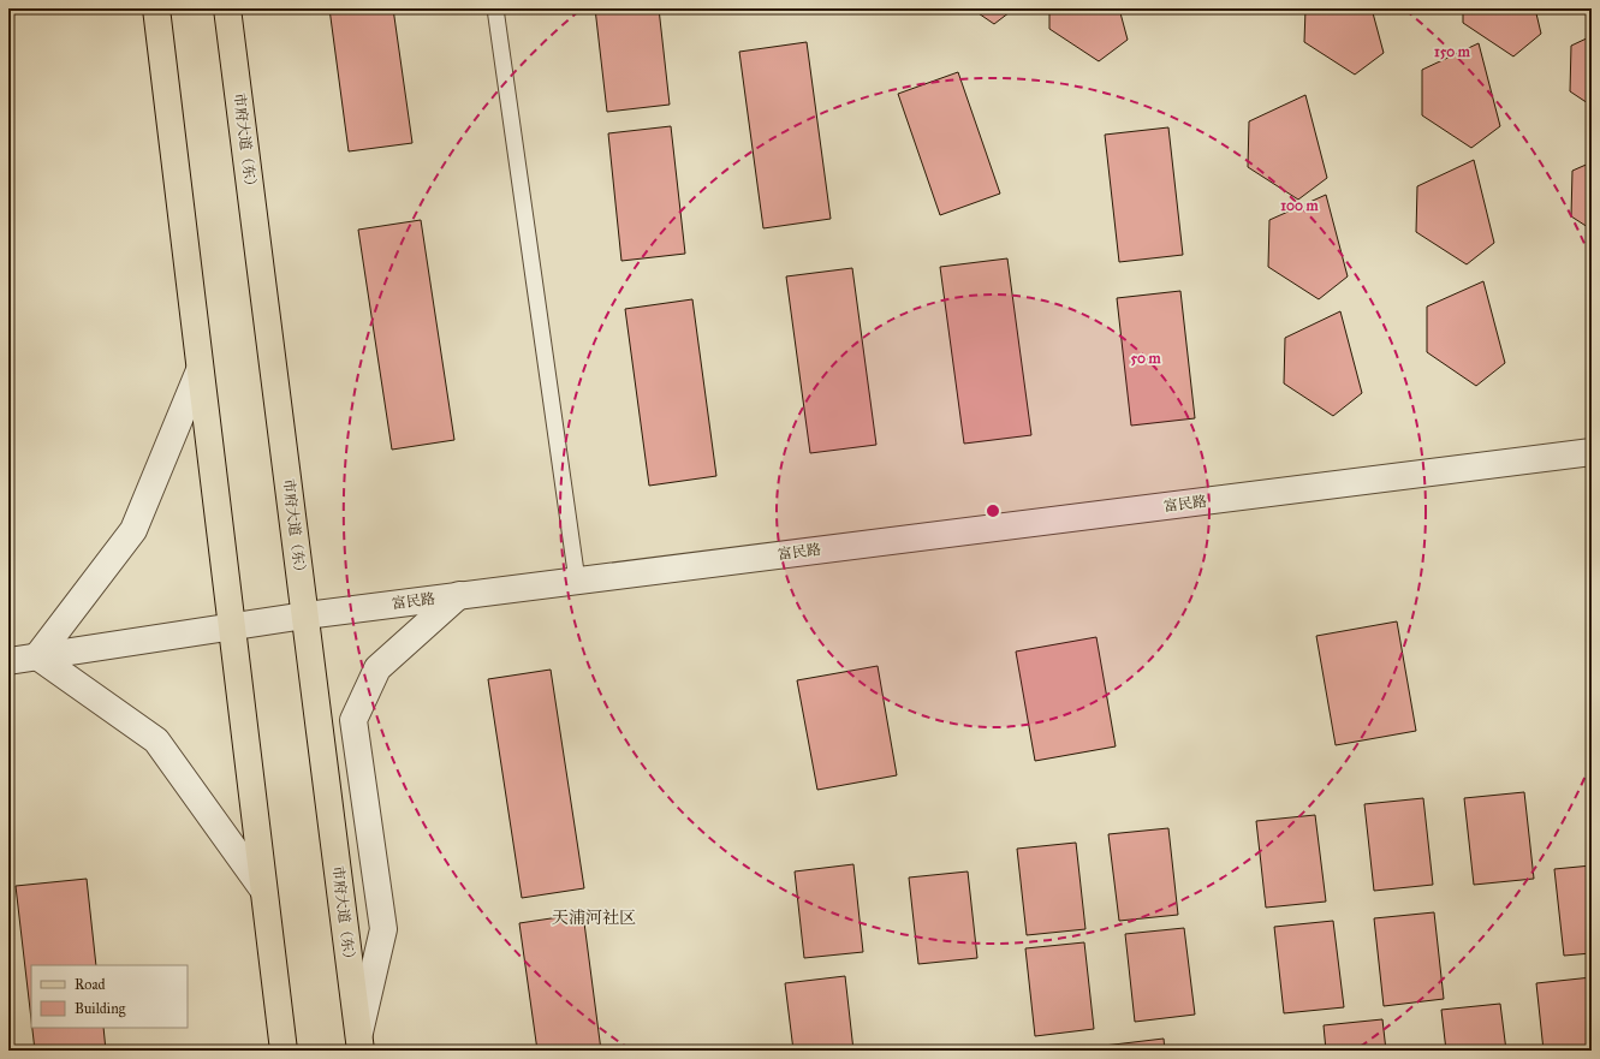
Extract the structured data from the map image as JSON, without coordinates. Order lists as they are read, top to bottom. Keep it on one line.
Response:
{"streets":{"main road":["市府大道（东）"],"street":["富民路"]},"crossings":[["市府大道（东）","富民路"]],"districts":["天浦河社区"],"legend":["Road","Building"],"rings":["150 m","100 m","50 m"]}
